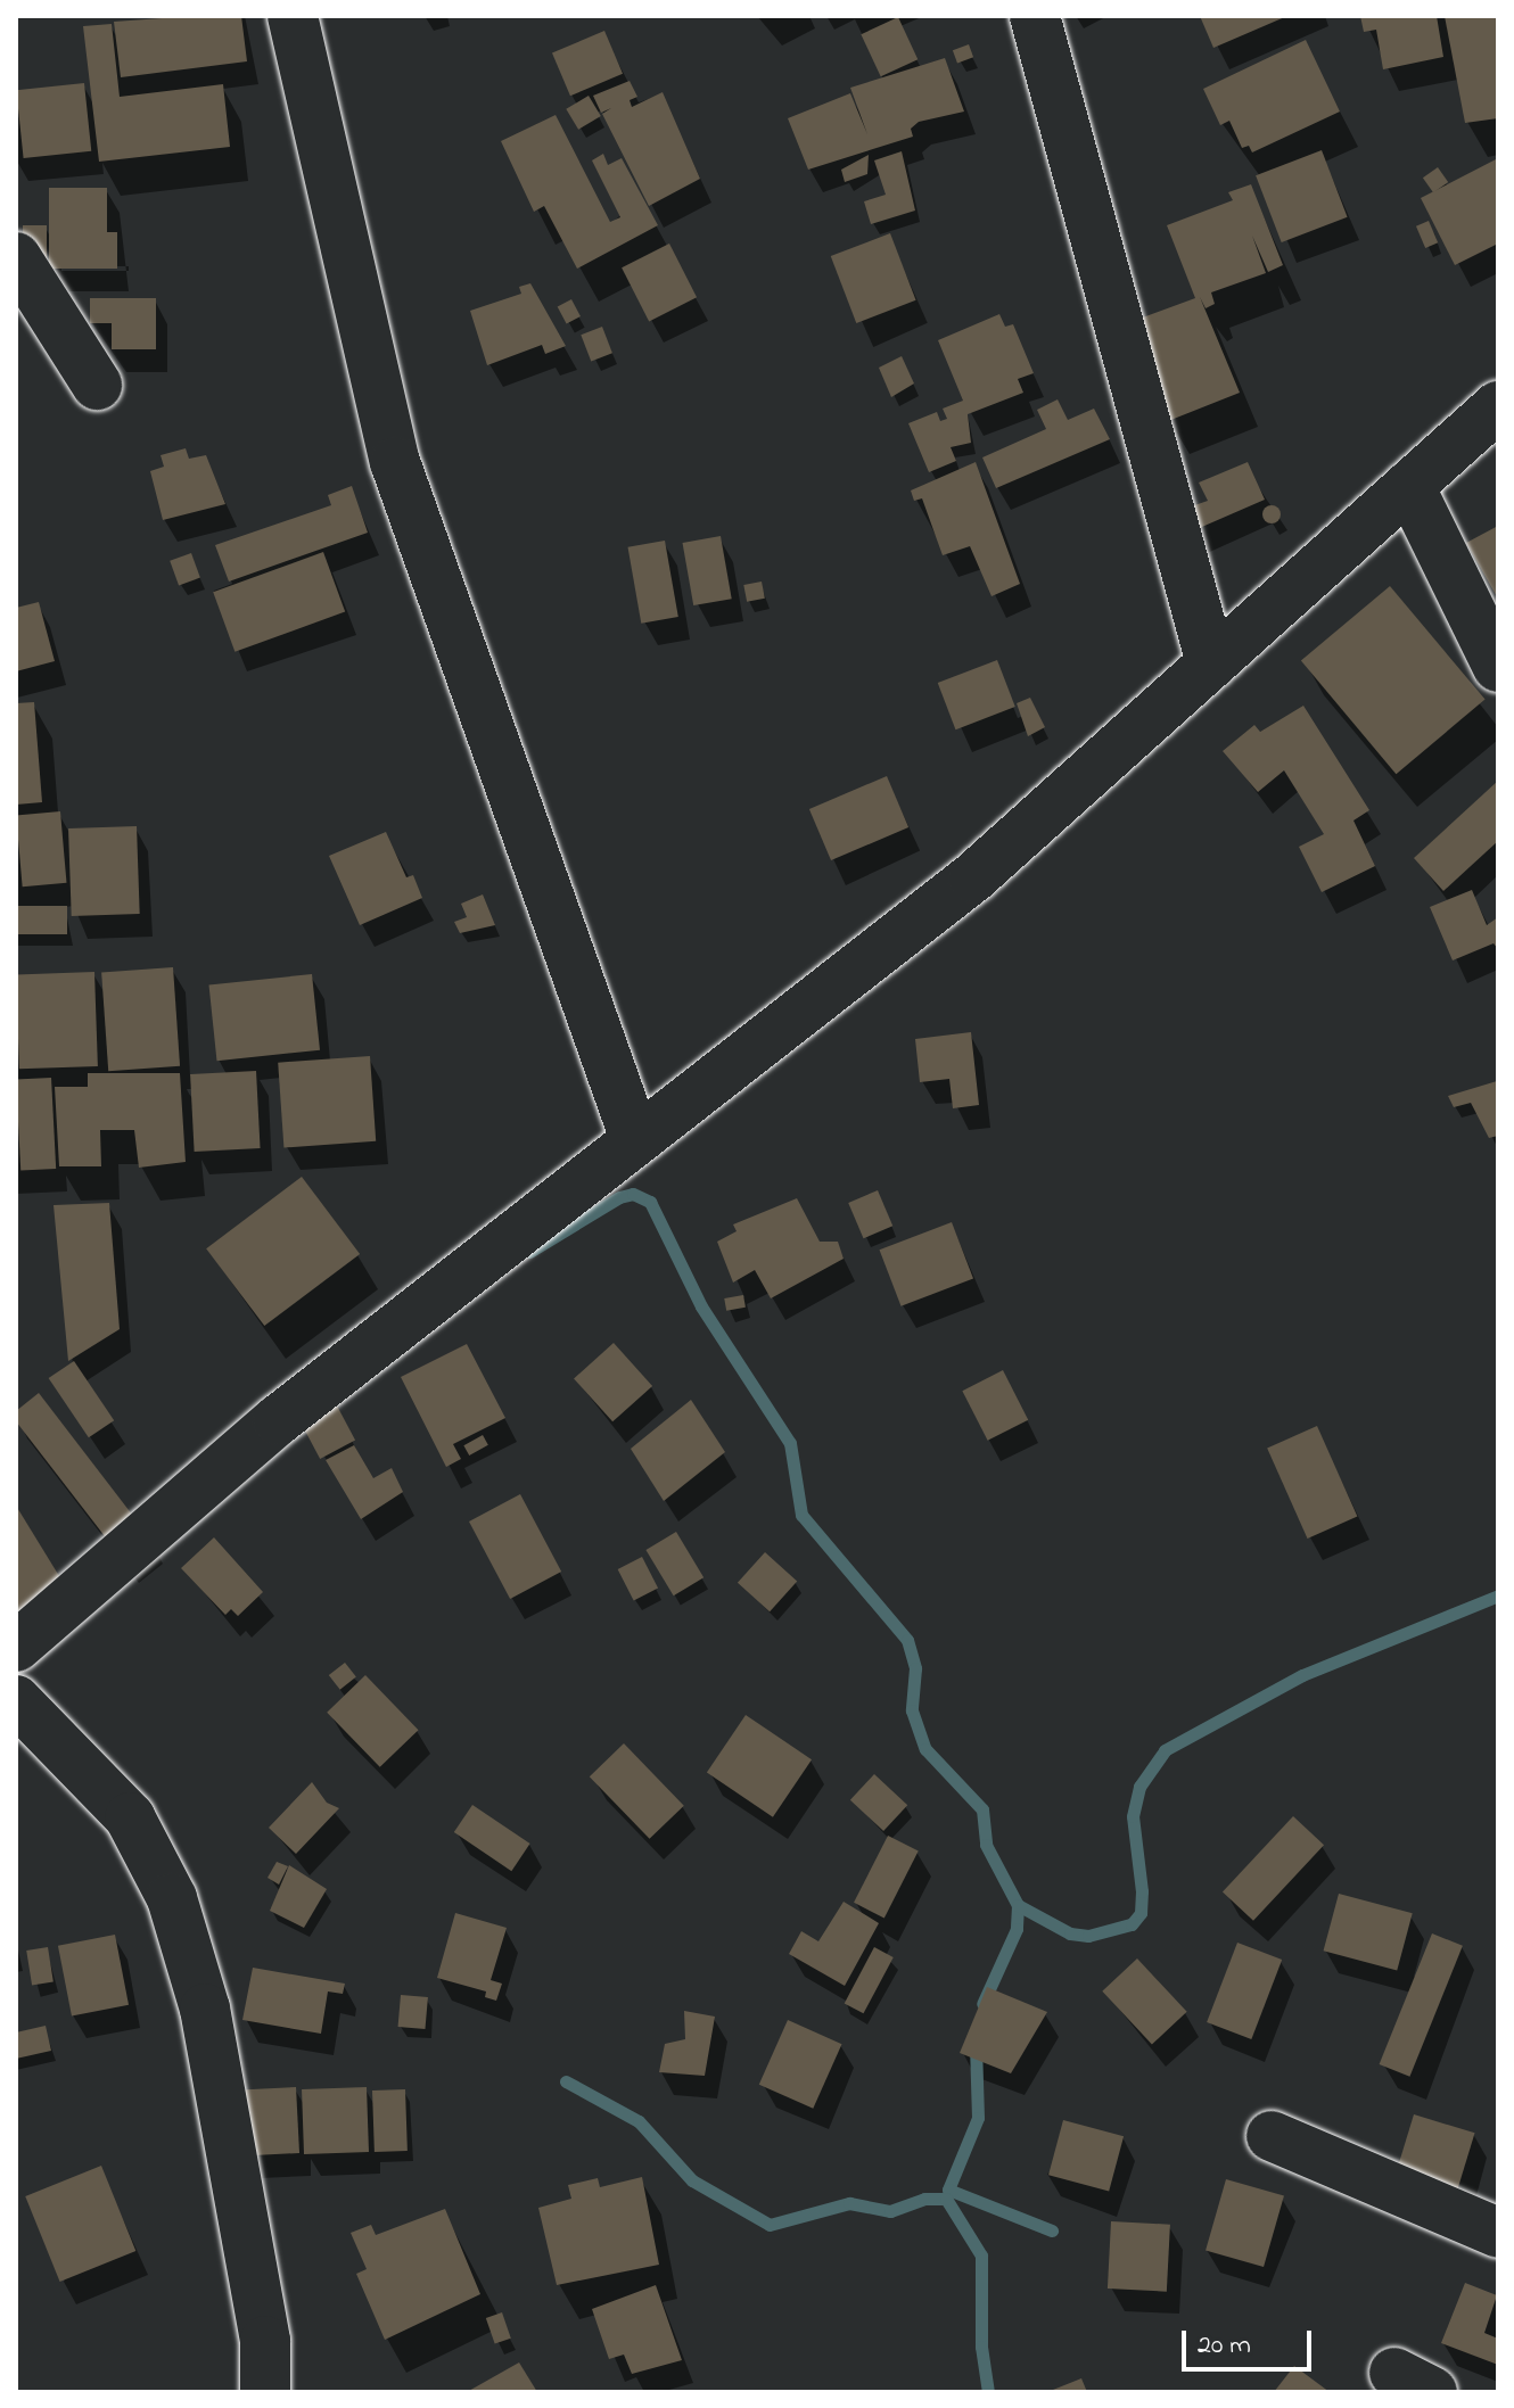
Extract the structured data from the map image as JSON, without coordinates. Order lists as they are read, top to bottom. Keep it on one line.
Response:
{"scale_bar":"20 m"}
